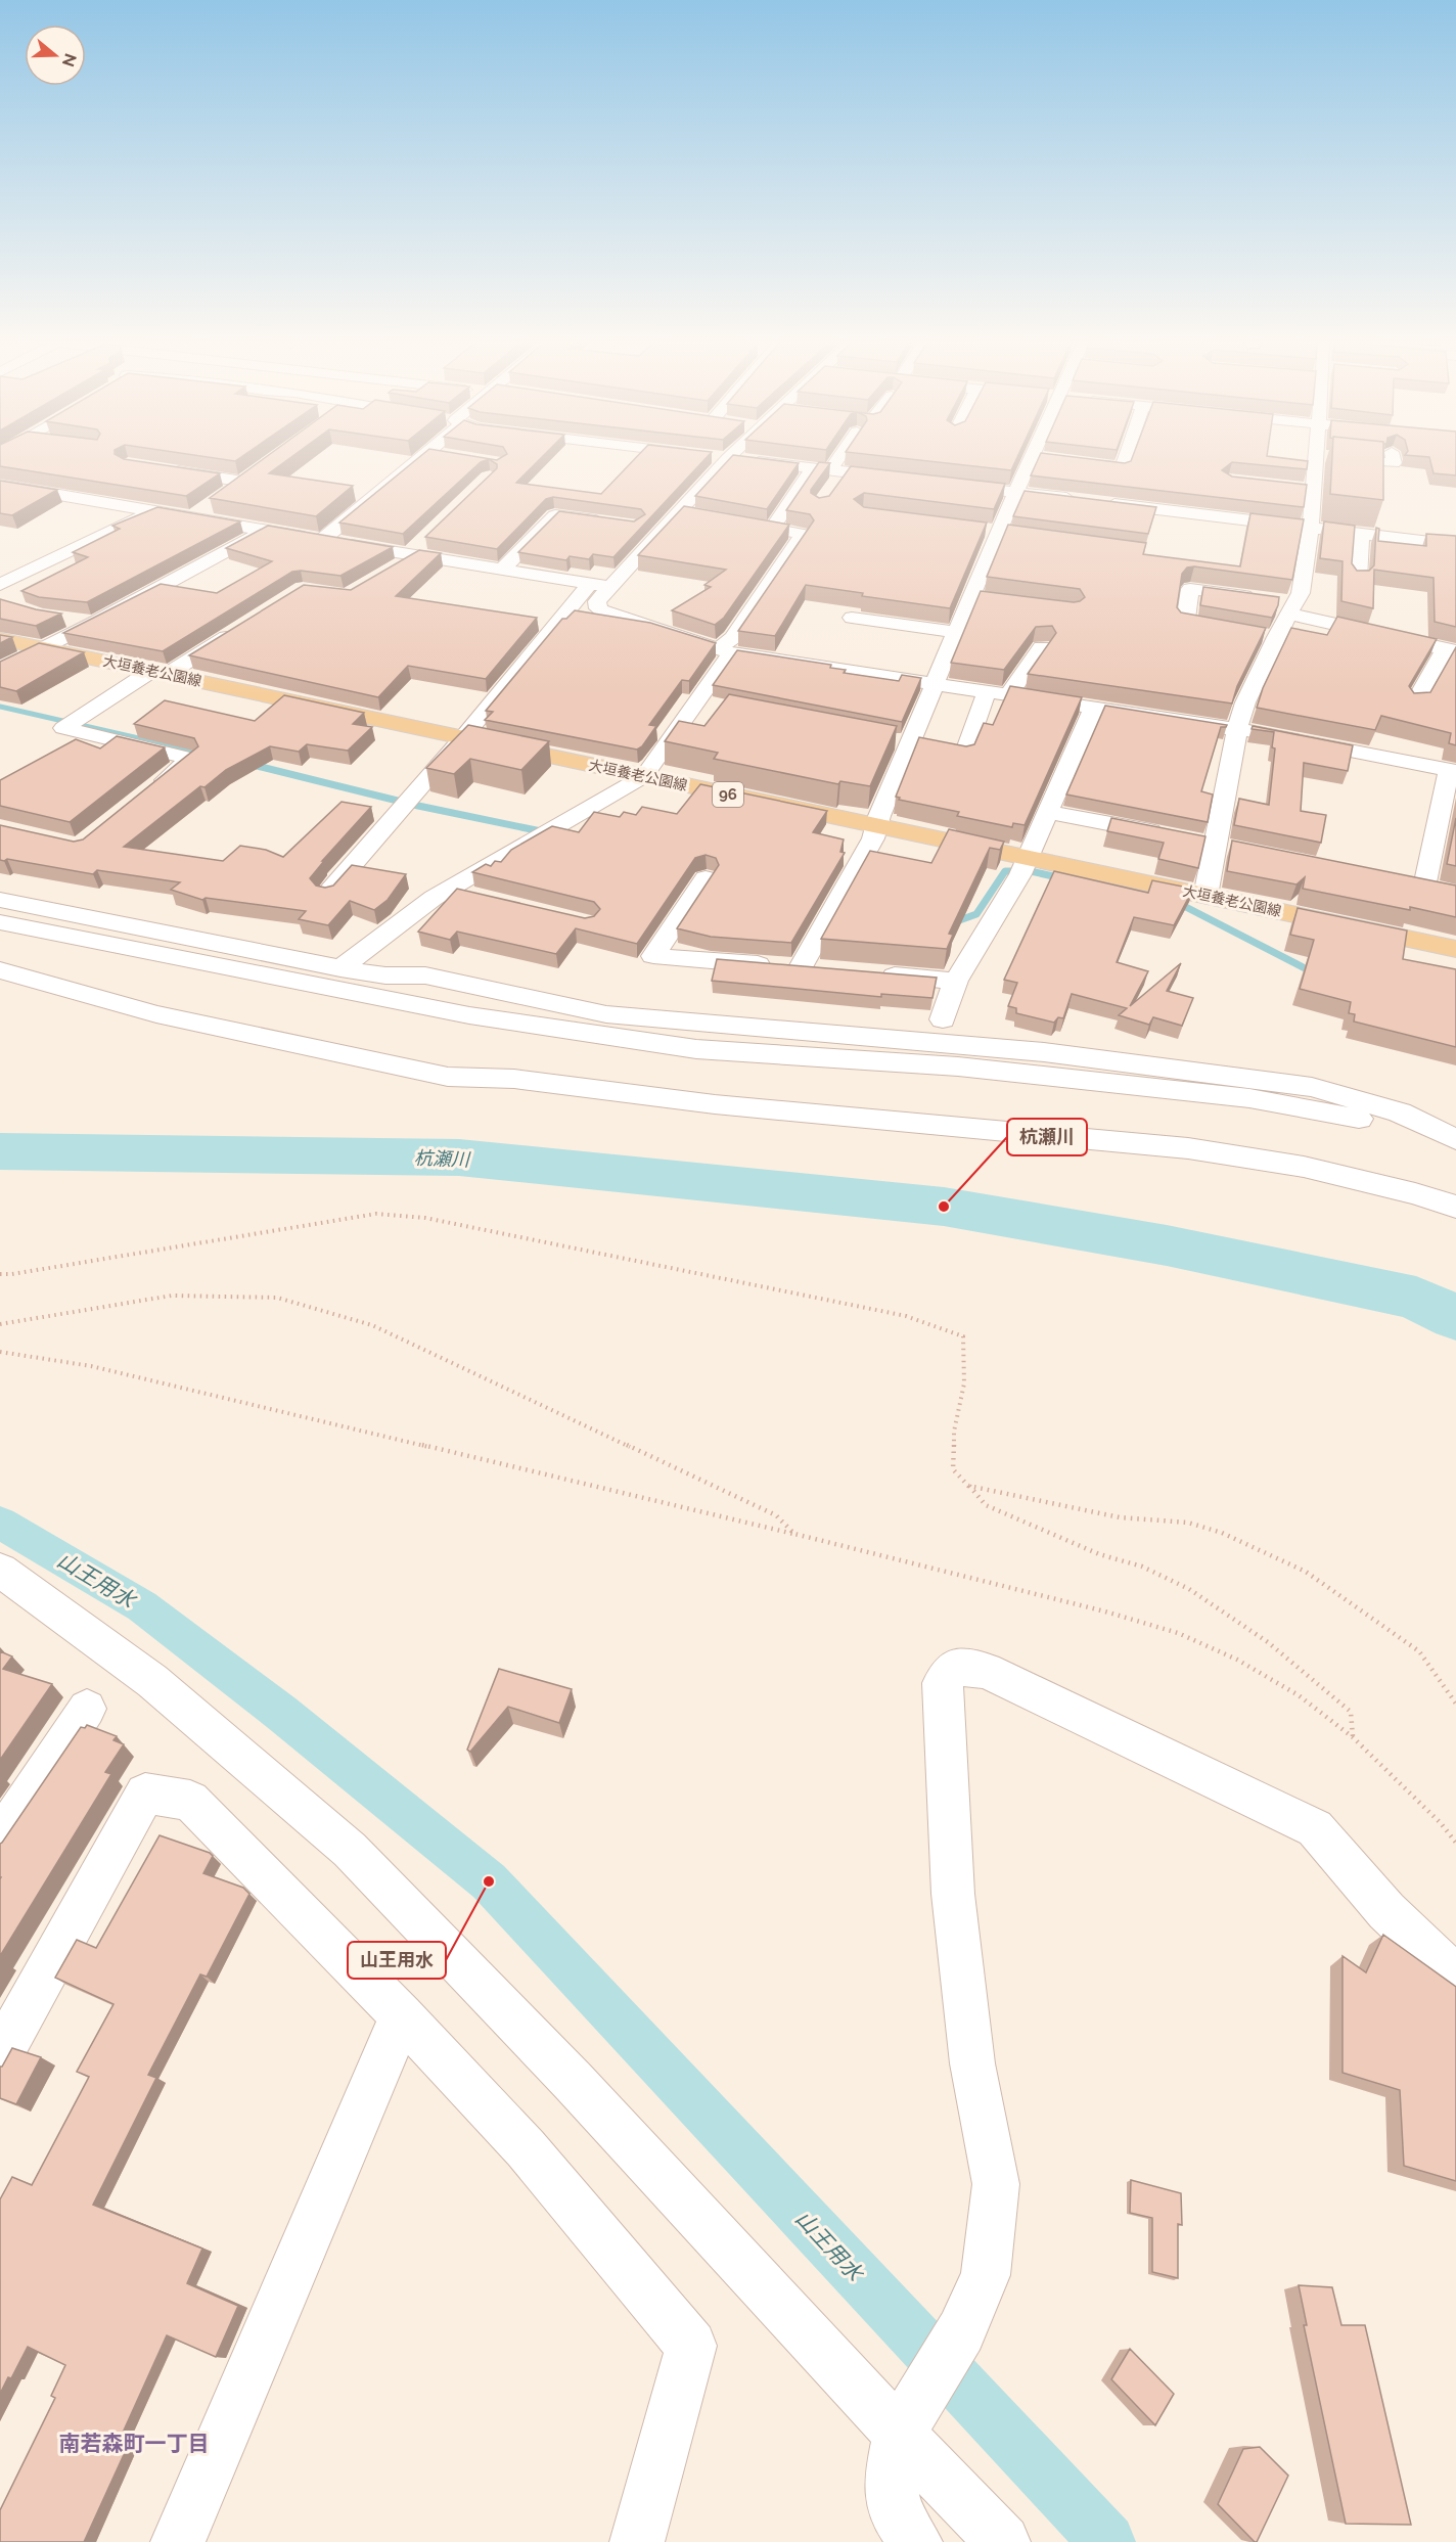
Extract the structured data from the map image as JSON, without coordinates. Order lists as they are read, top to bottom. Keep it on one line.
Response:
{"streets":{"main road":["大垣養老公園線","96"]},"districts":["南若森町一丁目"],"water":["杭瀬川","山王用水"],"places":["杭瀬川","山王用水"],"north":"right"}
